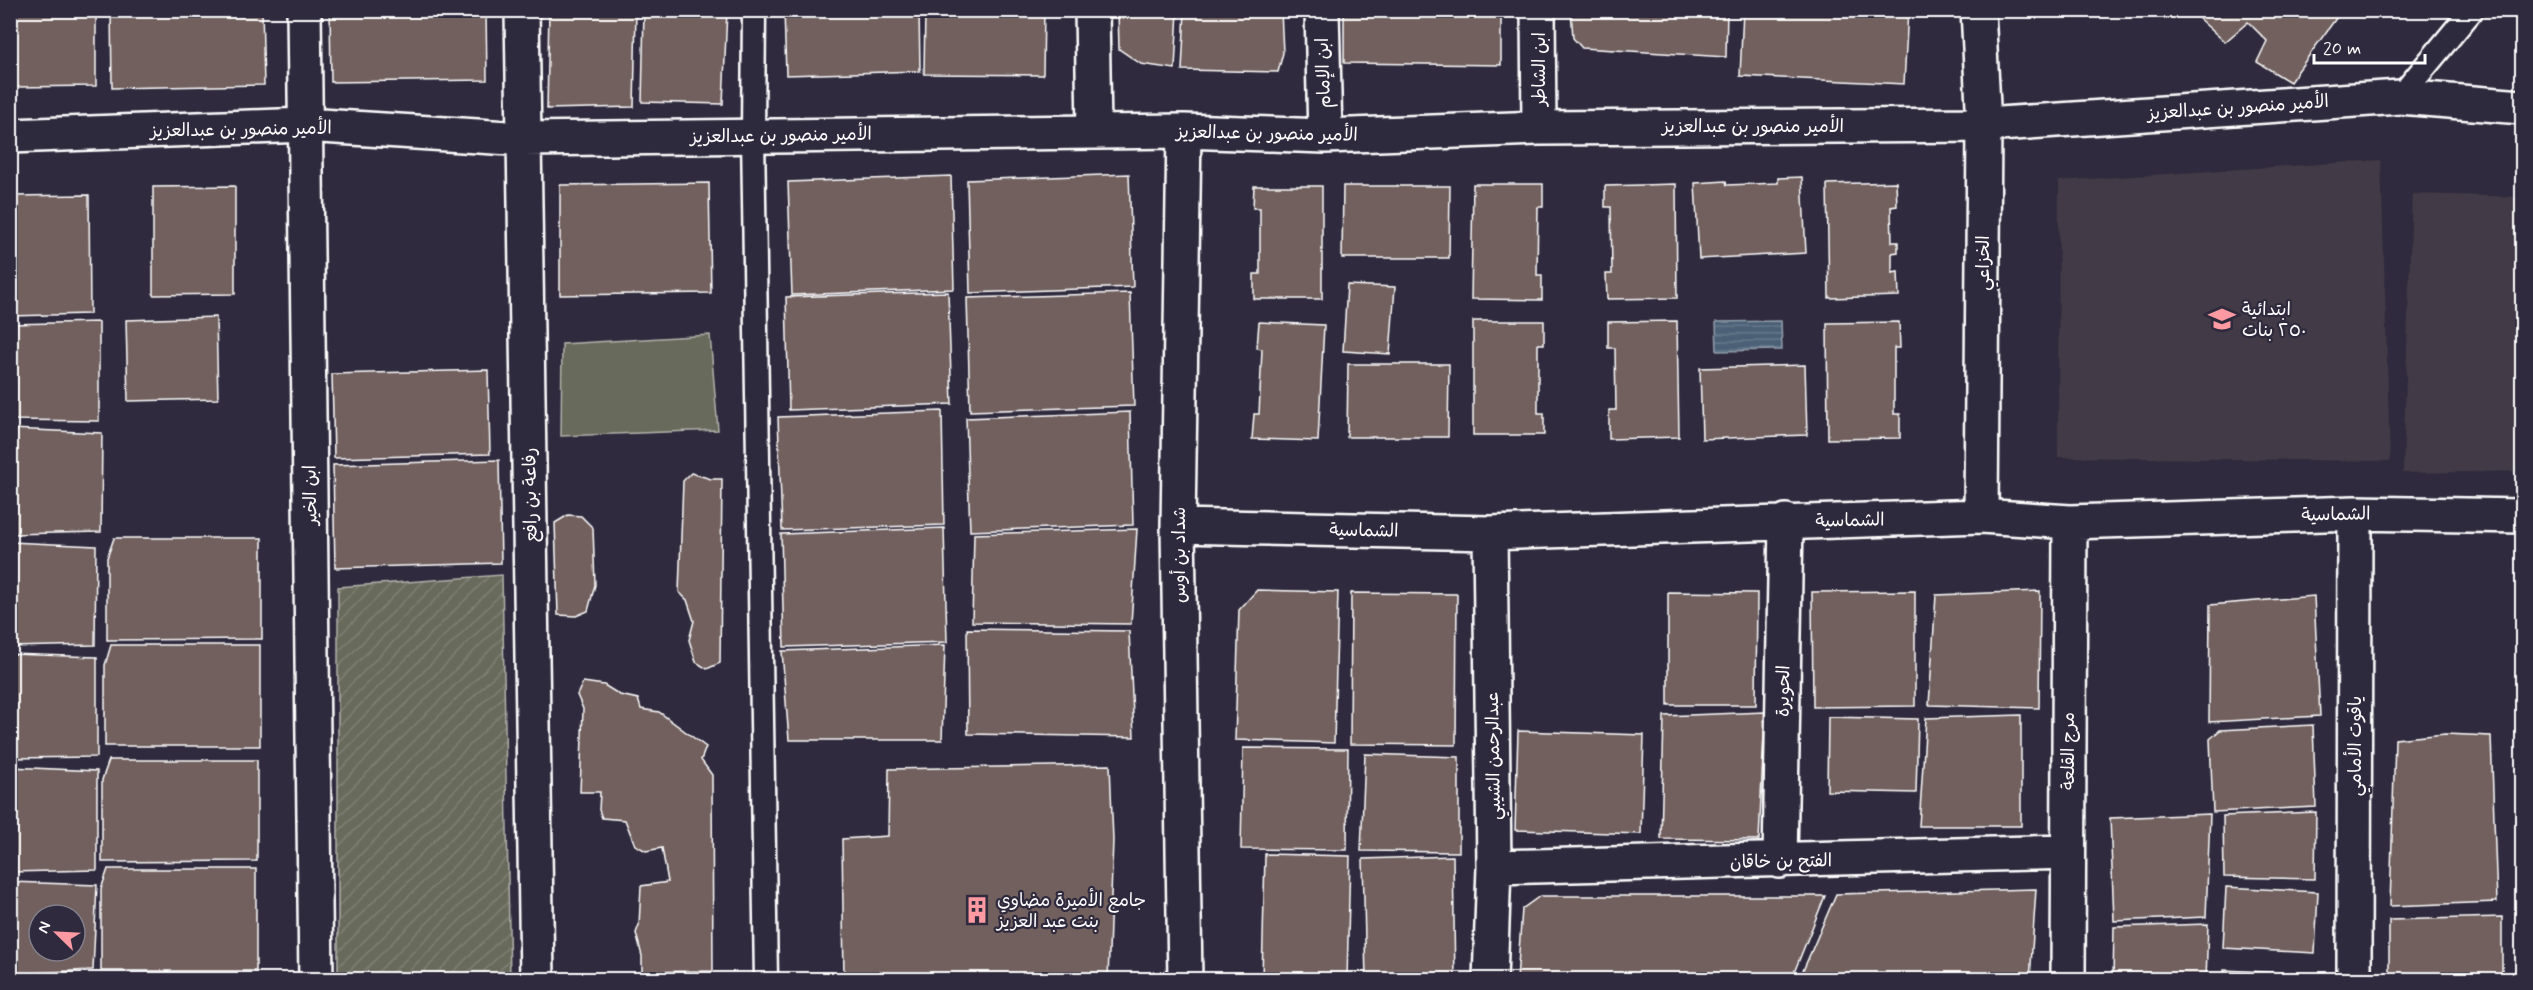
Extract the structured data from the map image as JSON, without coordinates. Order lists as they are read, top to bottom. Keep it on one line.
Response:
{"streets":{"street":["ابن الشاطر","ابن الإمام","الأمير منصور بن عبدالعزيز","الخزاعي","ابن الخير","رفاعة بن رافع","الشماسية","شداد بن أوس","الحويرة","ياقوت الأمامي","مرج القلعة","عبدالرحمن الشيبي","الفتح بن خاقان"]},"crossings":[["ابن الشاطر","الأمير منصور بن عبدالعزيز"],["ابن الإمام","الأمير منصور بن عبدالعزيز"],["الأمير منصور بن عبدالعزيز","الخزاعي"],["الأمير منصور بن عبدالعزيز","ابن الخير"],["الأمير منصور بن عبدالعزيز","رفاعة بن رافع"],["الأمير منصور بن عبدالعزيز","شداد بن أوس"],["الخزاعي","الشماسية"],["الشماسية","شداد بن أوس"],["الشماسية","الحويرة"],["الشماسية","ياقوت الأمامي"],["الشماسية","مرج القلعة"],["الشماسية","عبدالرحمن الشيبي"],["الحويرة","الفتح بن خاقان"],["مرج القلعة","الفتح بن خاقان"],["عبدالرحمن الشيبي","الفتح بن خاقان"]],"places":{"school or university":["ابتدائية ٢٥٠ بنات"],"building":["جامع الأميرة مضاوي بنت عبد العزيز"]},"scale_bar":"20 m","north":"top left"}
